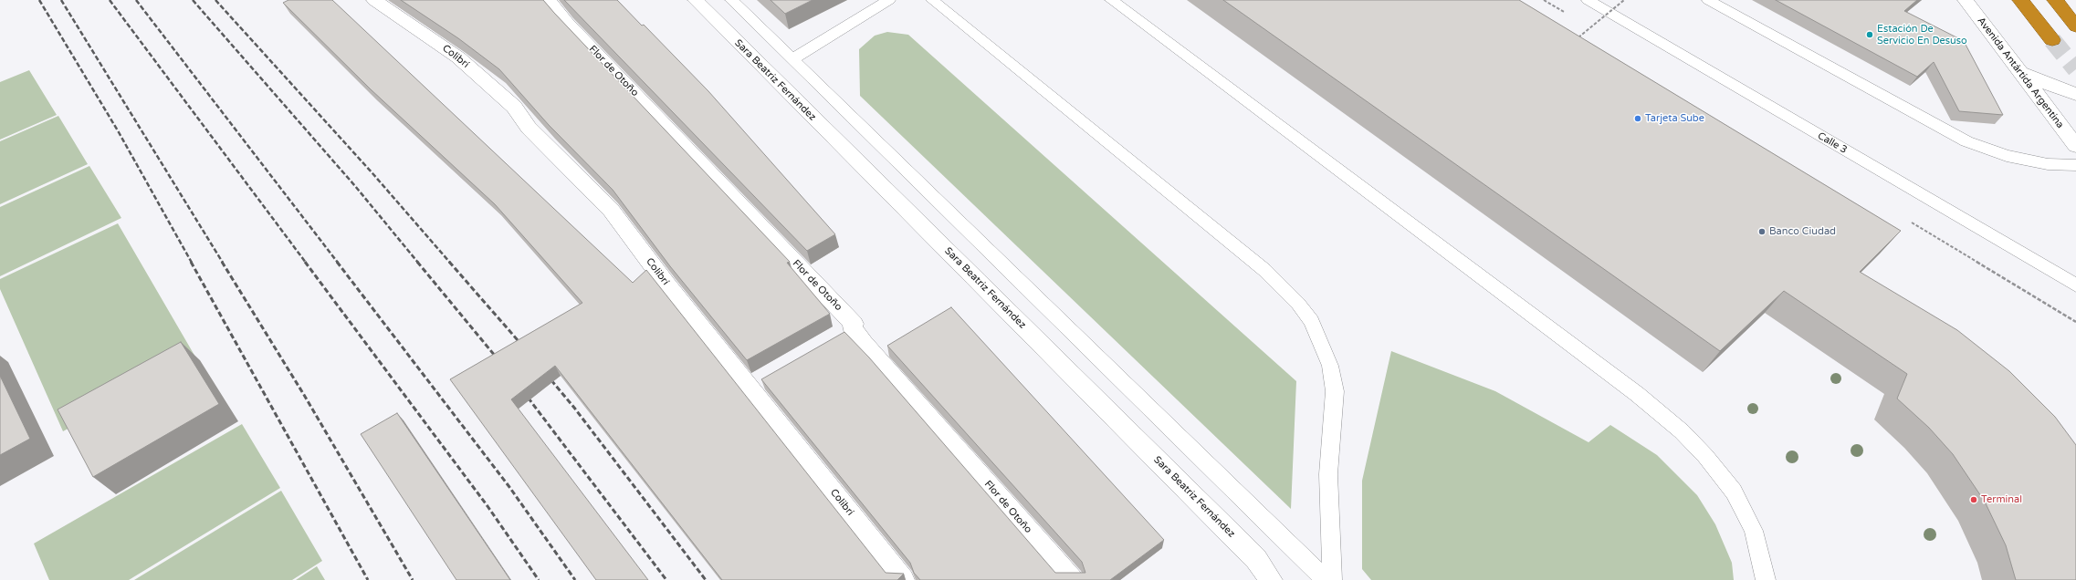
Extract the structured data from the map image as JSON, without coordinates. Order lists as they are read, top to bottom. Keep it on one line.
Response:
{"streets":{"street":["Colibrí","Flor de Otoño","Avenida Antártida Argentina","Sara Beatriz Fernández"],"lane":["Calle 3"]},"places":["Estación De Servicio En Desuso","Tarjeta Sube","Banco Ciudad","Terminal"]}
